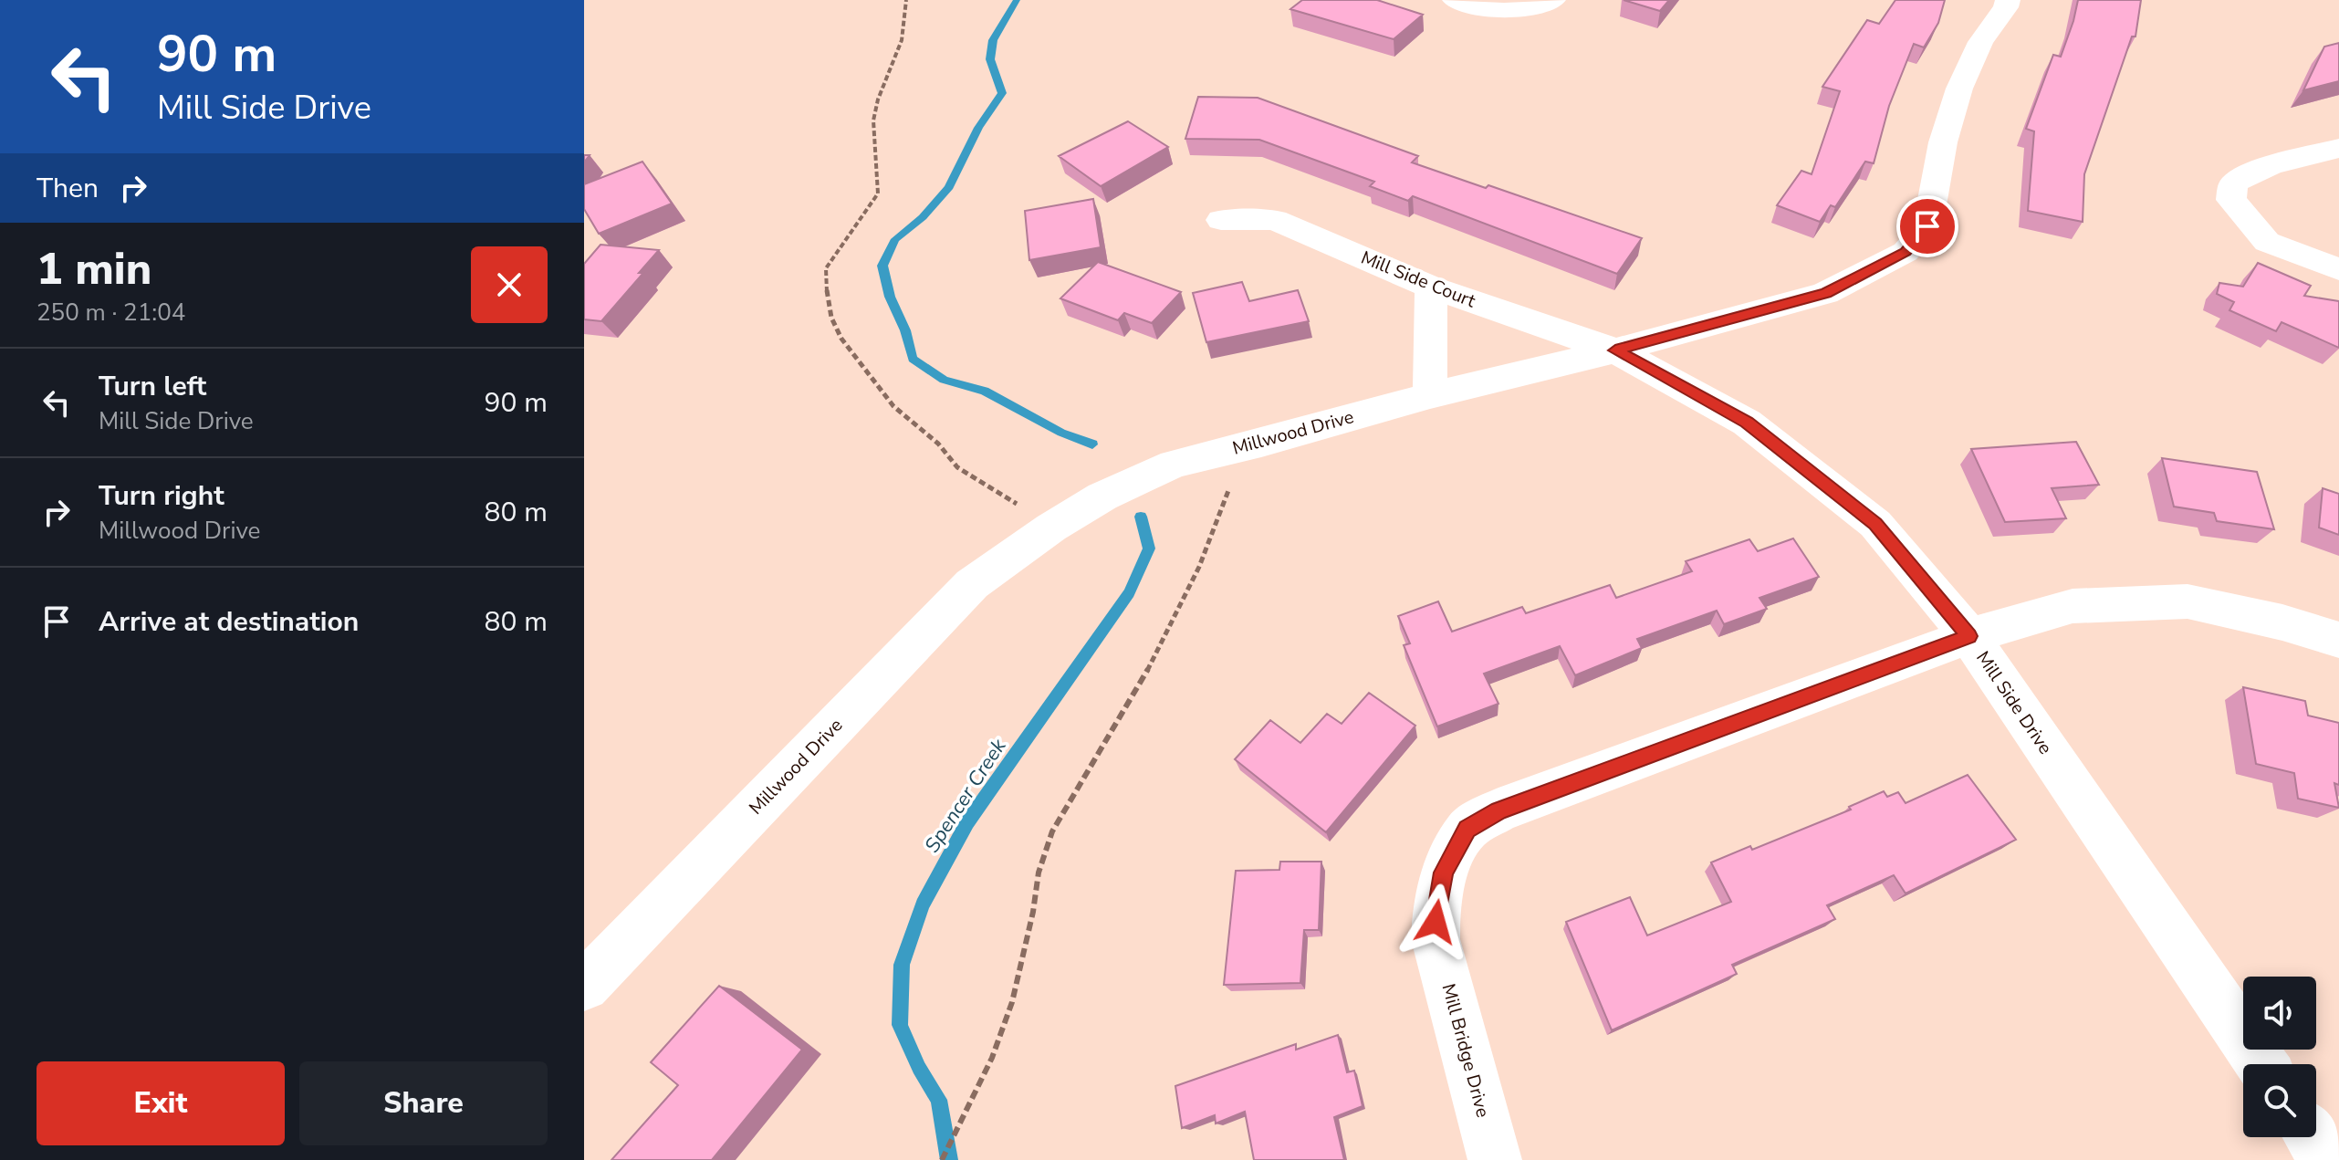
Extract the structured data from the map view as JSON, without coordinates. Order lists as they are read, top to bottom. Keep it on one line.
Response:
{"streets":{"street":["Mill Side Court","Millwood Drive","Mill Side Drive","Mill Bridge Drive"]},"crossings":[["Mill Side Court","Millwood Drive"],["Mill Side Court","Mill Side Drive"],["Millwood Drive","Mill Side Drive"],["Mill Side Drive","Mill Bridge Drive"]],"water":["Spencer Creek"],"page":{"turn":["90 m","Mill Side Drive"],"then":"Then","heading":["1 min","250 m · 21:04"],"list":[{"name":"Turn left","note":"Mill Side Drive","value":"90 m"},{"name":"Turn right","note":"Millwood Drive","value":"80 m"},{"name":"Arrive at destination","value":"80 m"}],"buttons":["Exit","Share"]}}
